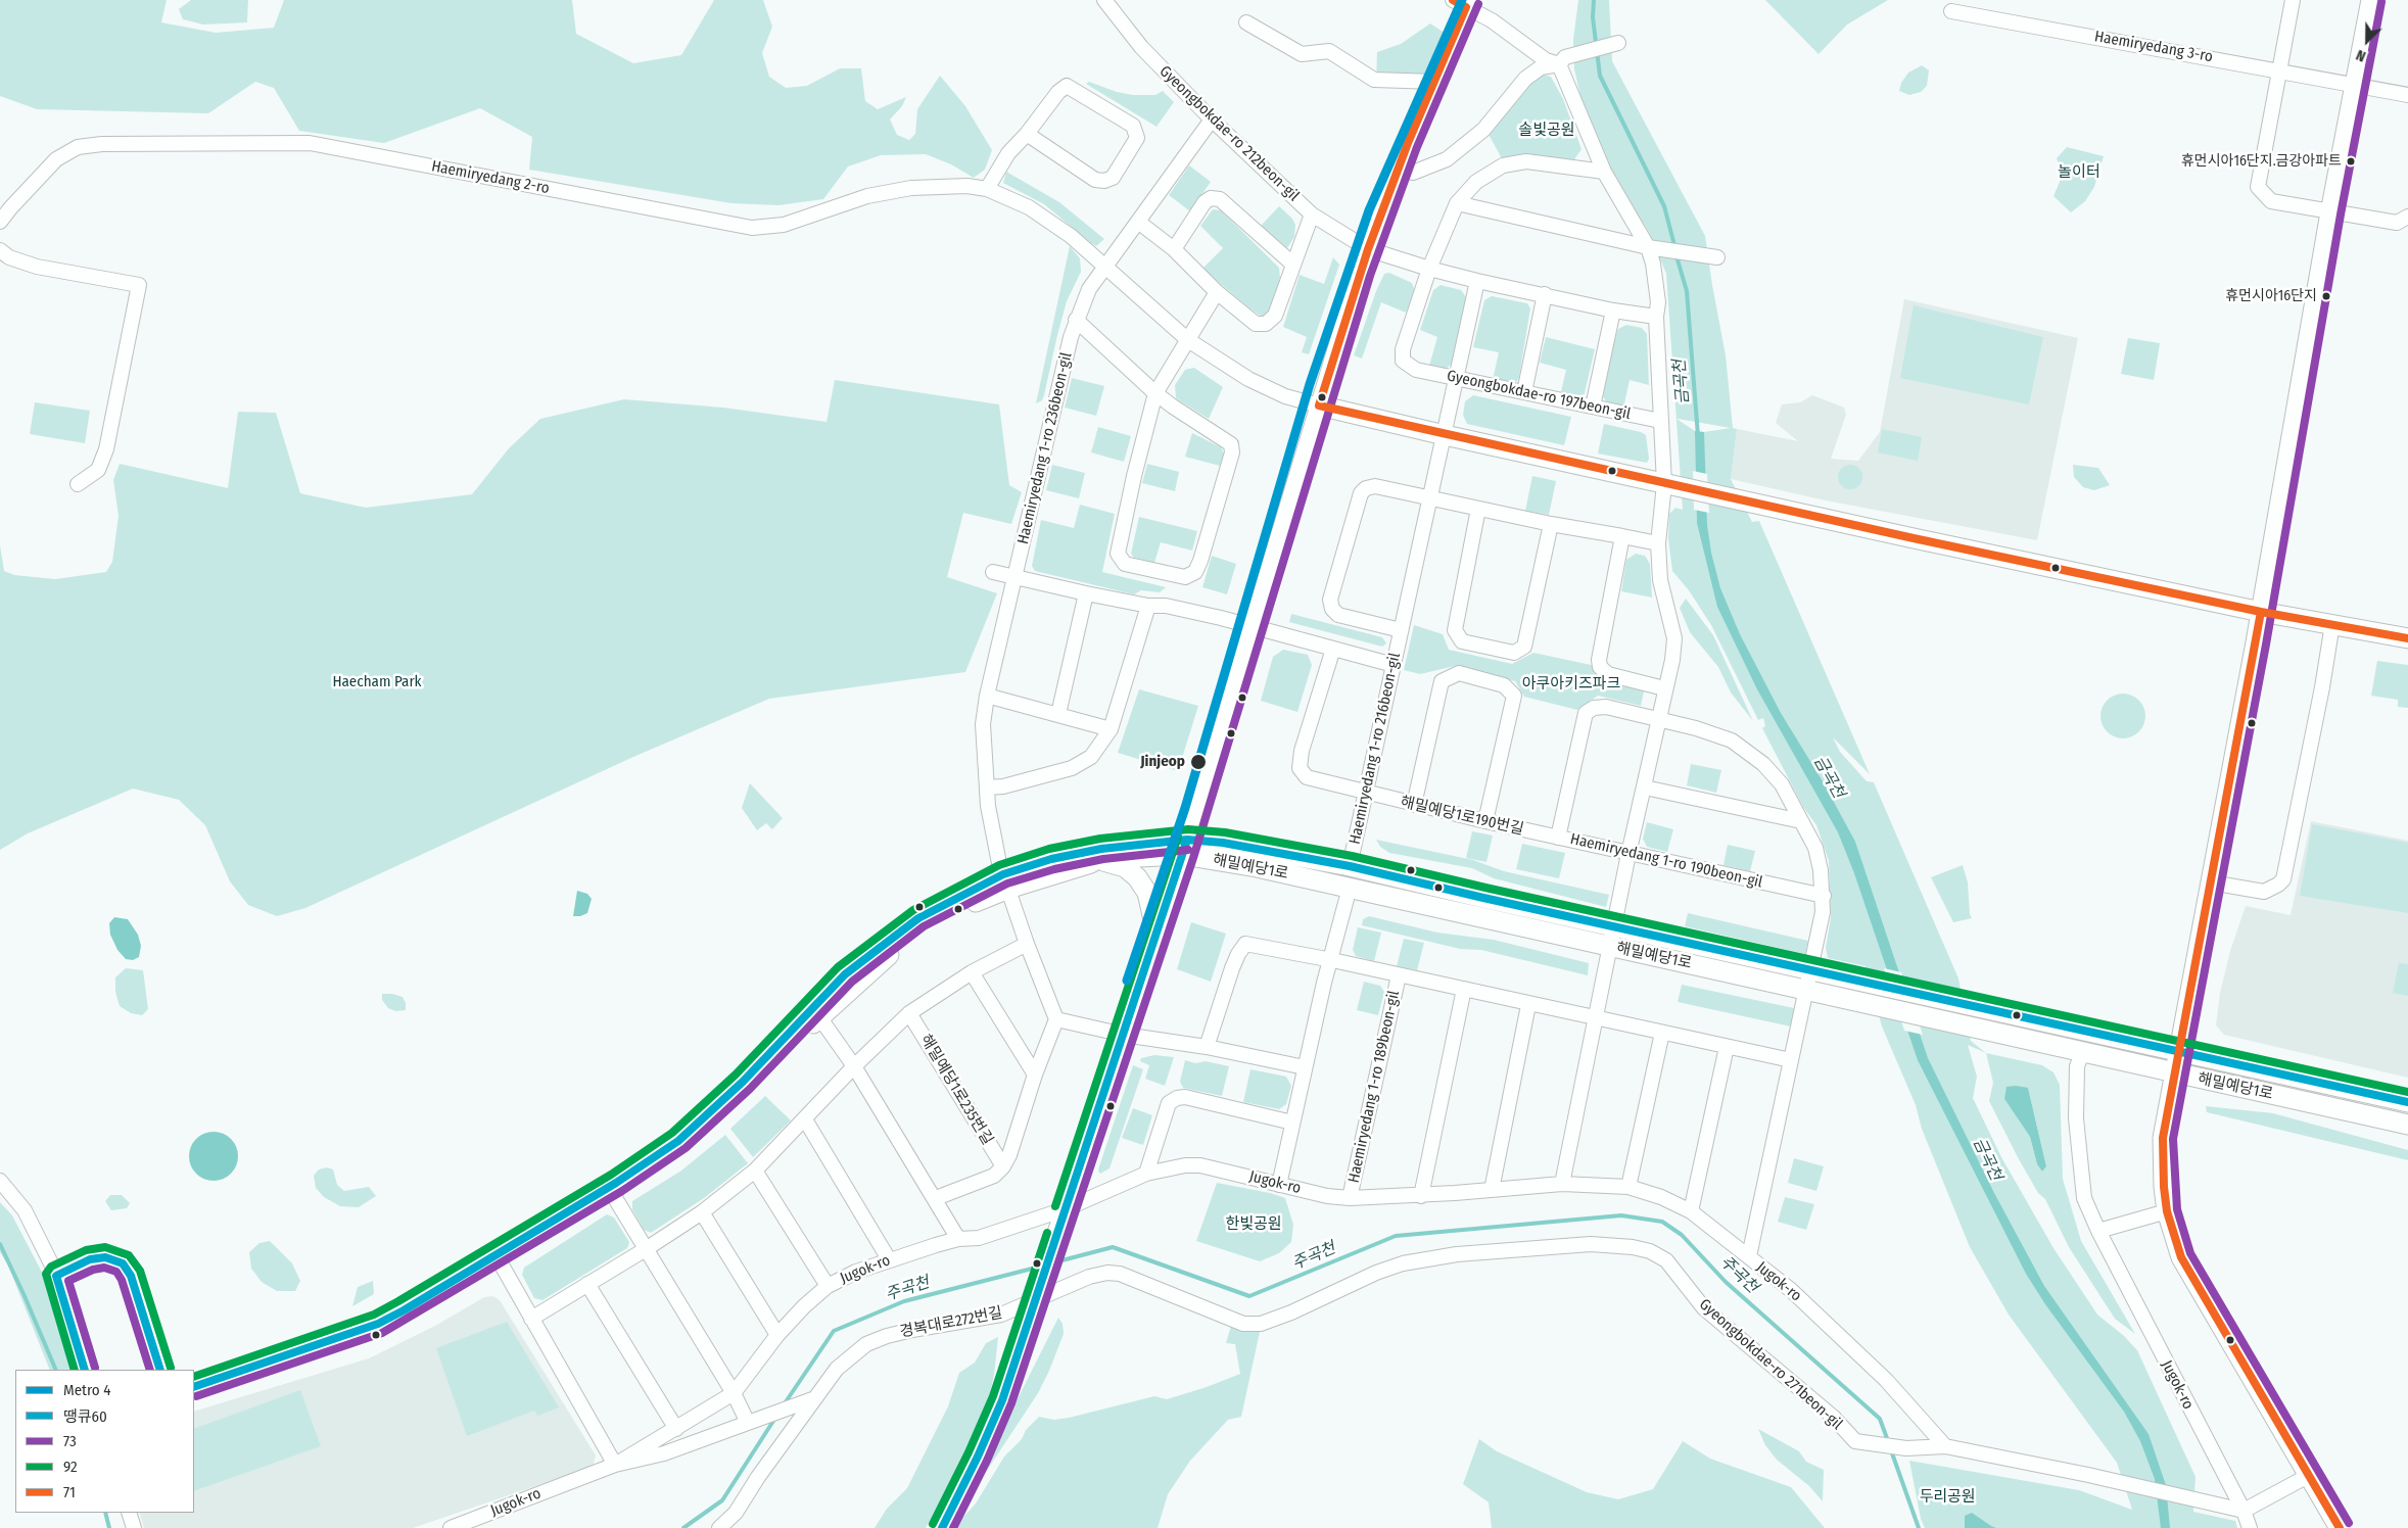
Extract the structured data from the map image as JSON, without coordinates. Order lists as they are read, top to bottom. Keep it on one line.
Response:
{"streets":{"street":["Haemiryedang 3-ro","Gyeongbokdae-ro 212beon-gil","Haemiryedang 2-ro","Gyeongbokdae-ro 197beon-gil","Haemiryedang 1-ro 236beon-gil","Haemiryedang 1-ro 216beon-gil","해밀예당1로190번길","Haemiryedang 1-ro 190beon-gil","해밀예당1로","Haemiryedang 1-ro 189beon-gil","해밀예당1로235번길","Jugok-ro","Gyeongbokdae-ro 271beon-gil"]},"crossings":[["Gyeongbokdae-ro 212beon-gil","Gyeongbokdae-ro 197beon-gil"],["Gyeongbokdae-ro 212beon-gil","Haemiryedang 1-ro 216beon-gil"],["Haemiryedang 2-ro","Haemiryedang 1-ro 236beon-gil"],["Haemiryedang 2-ro","Haemiryedang 1-ro 216beon-gil"],["Gyeongbokdae-ro 197beon-gil","Haemiryedang 1-ro 216beon-gil"],["Haemiryedang 1-ro 236beon-gil","해밀예당1로"],["Haemiryedang 1-ro 216beon-gil","해밀예당1로190번길"],["해밀예당1로190번길","Haemiryedang 1-ro 190beon-gil"],["해밀예당1로","Jugok-ro"],["Haemiryedang 1-ro 189beon-gil","Jugok-ro"],["Jugok-ro","Gyeongbokdae-ro 271beon-gil"]],"water":["금곡천","주곡천"],"parks":["솔빛공원","놀이터","Haecham Park","아쿠아키즈파크","한빛공원","두리공원"],"places":["휴먼시아16단지.금강아파트","휴먼시아16단지","Jinjeop"],"lines":["metro line 4","transit line 71","transit line 73","transit line 92","transit line 땡큐60"],"legend":["Metro 4","땡큐60","73","92","71"],"north":"bottom left"}
